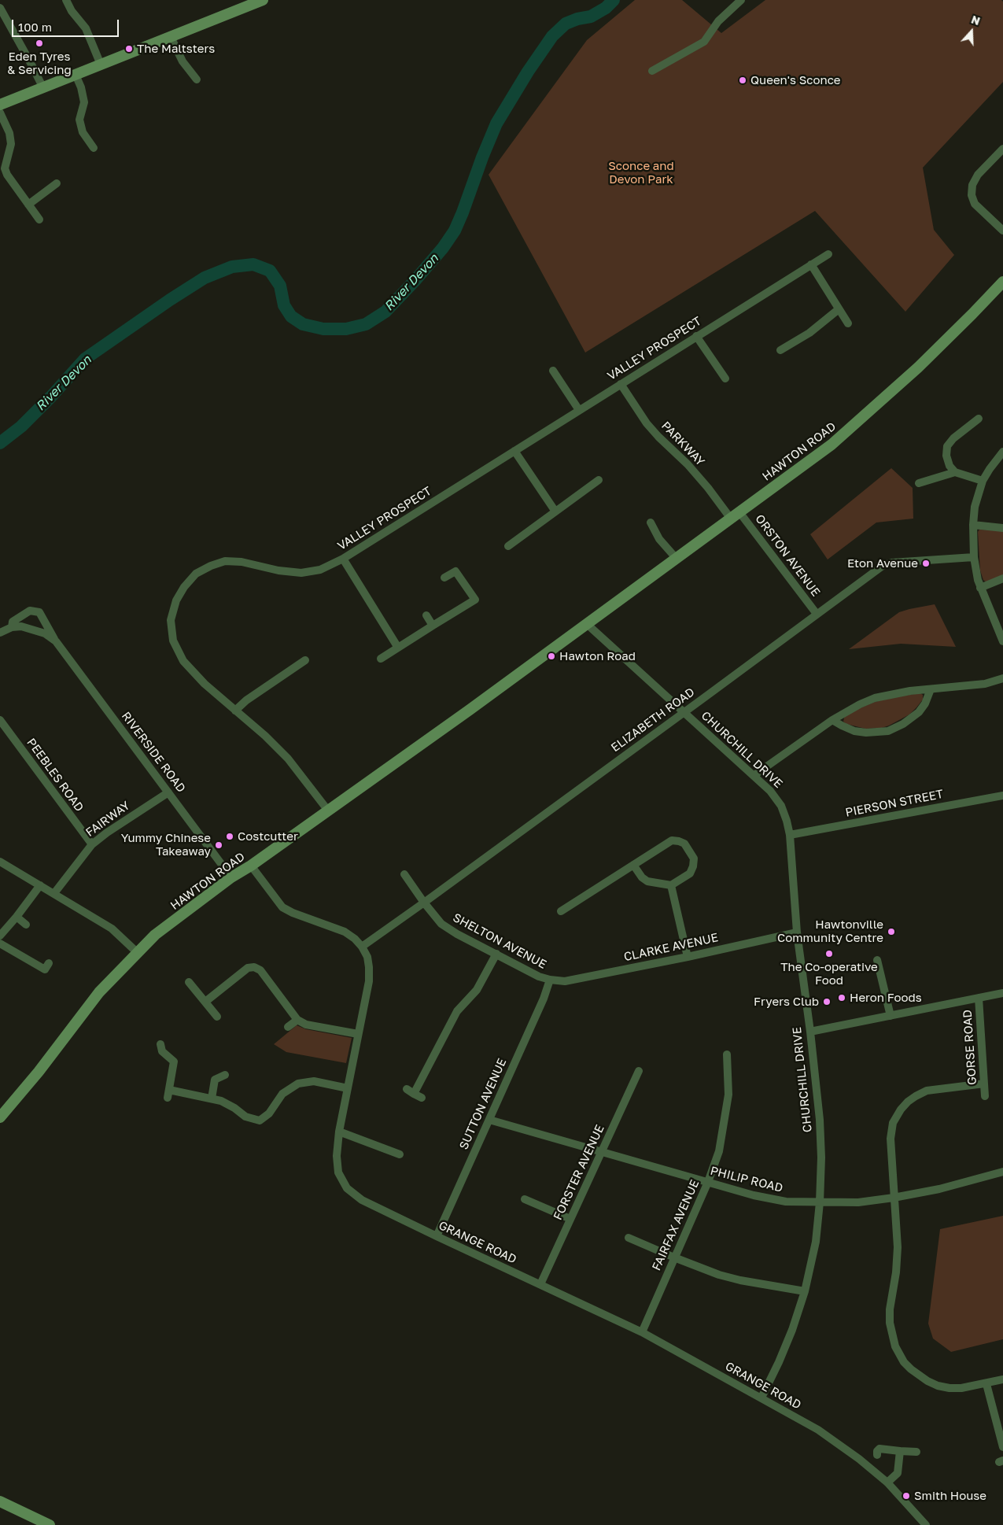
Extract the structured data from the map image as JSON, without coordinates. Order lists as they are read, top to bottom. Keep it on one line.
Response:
{"streets":{"street":["VALLEY PROSPECT","PARKWAY","HAWTON ROAD","ORSTON AVENUE","ELIZABETH ROAD","CHURCHILL DRIVE","RIVERSIDE ROAD","PEEBLES ROAD","PIERSON STREET","FAIRWAY","SHELTON AVENUE","CLARKE AVENUE","GORSE ROAD","SUTTON AVENUE","FORSTER AVENUE","PHILIP ROAD","FAIRFAX AVENUE","GRANGE ROAD"]},"crossings":[["VALLEY PROSPECT","PARKWAY"],["VALLEY PROSPECT","HAWTON ROAD"],["PARKWAY","HAWTON ROAD"],["PARKWAY","ORSTON AVENUE"],["HAWTON ROAD","ORSTON AVENUE"],["HAWTON ROAD","CHURCHILL DRIVE"],["HAWTON ROAD","RIVERSIDE ROAD"],["HAWTON ROAD","GRANGE ROAD"],["ORSTON AVENUE","ELIZABETH ROAD"],["ELIZABETH ROAD","CHURCHILL DRIVE"],["ELIZABETH ROAD","SHELTON AVENUE"],["ELIZABETH ROAD","GRANGE ROAD"],["CHURCHILL DRIVE","PIERSON STREET"],["CHURCHILL DRIVE","CLARKE AVENUE"],["CHURCHILL DRIVE","PHILIP ROAD"],["CHURCHILL DRIVE","GRANGE ROAD"],["RIVERSIDE ROAD","FAIRWAY"],["PEEBLES ROAD","FAIRWAY"],["SHELTON AVENUE","CLARKE AVENUE"],["SHELTON AVENUE","SUTTON AVENUE"],["CLARKE AVENUE","SUTTON AVENUE"],["SUTTON AVENUE","PHILIP ROAD"],["SUTTON AVENUE","GRANGE ROAD"],["FORSTER AVENUE","PHILIP ROAD"],["FORSTER AVENUE","GRANGE ROAD"],["PHILIP ROAD","FAIRFAX AVENUE"],["FAIRFAX AVENUE","GRANGE ROAD"]],"water":["River Devon"],"parks":["Sconce and Devon Park"],"places":["Eden Tyres & Servicing","The Maltsters","Queen's Sconce","Eton Avenue","Hawton Road","Costcutter","Yummy Chinese Takeaway","Hawtonville Community Centre","The Co-operative Food","Heron Foods","Fryers Club","Smith House"],"scale_bar":"100 m","north":"top"}
